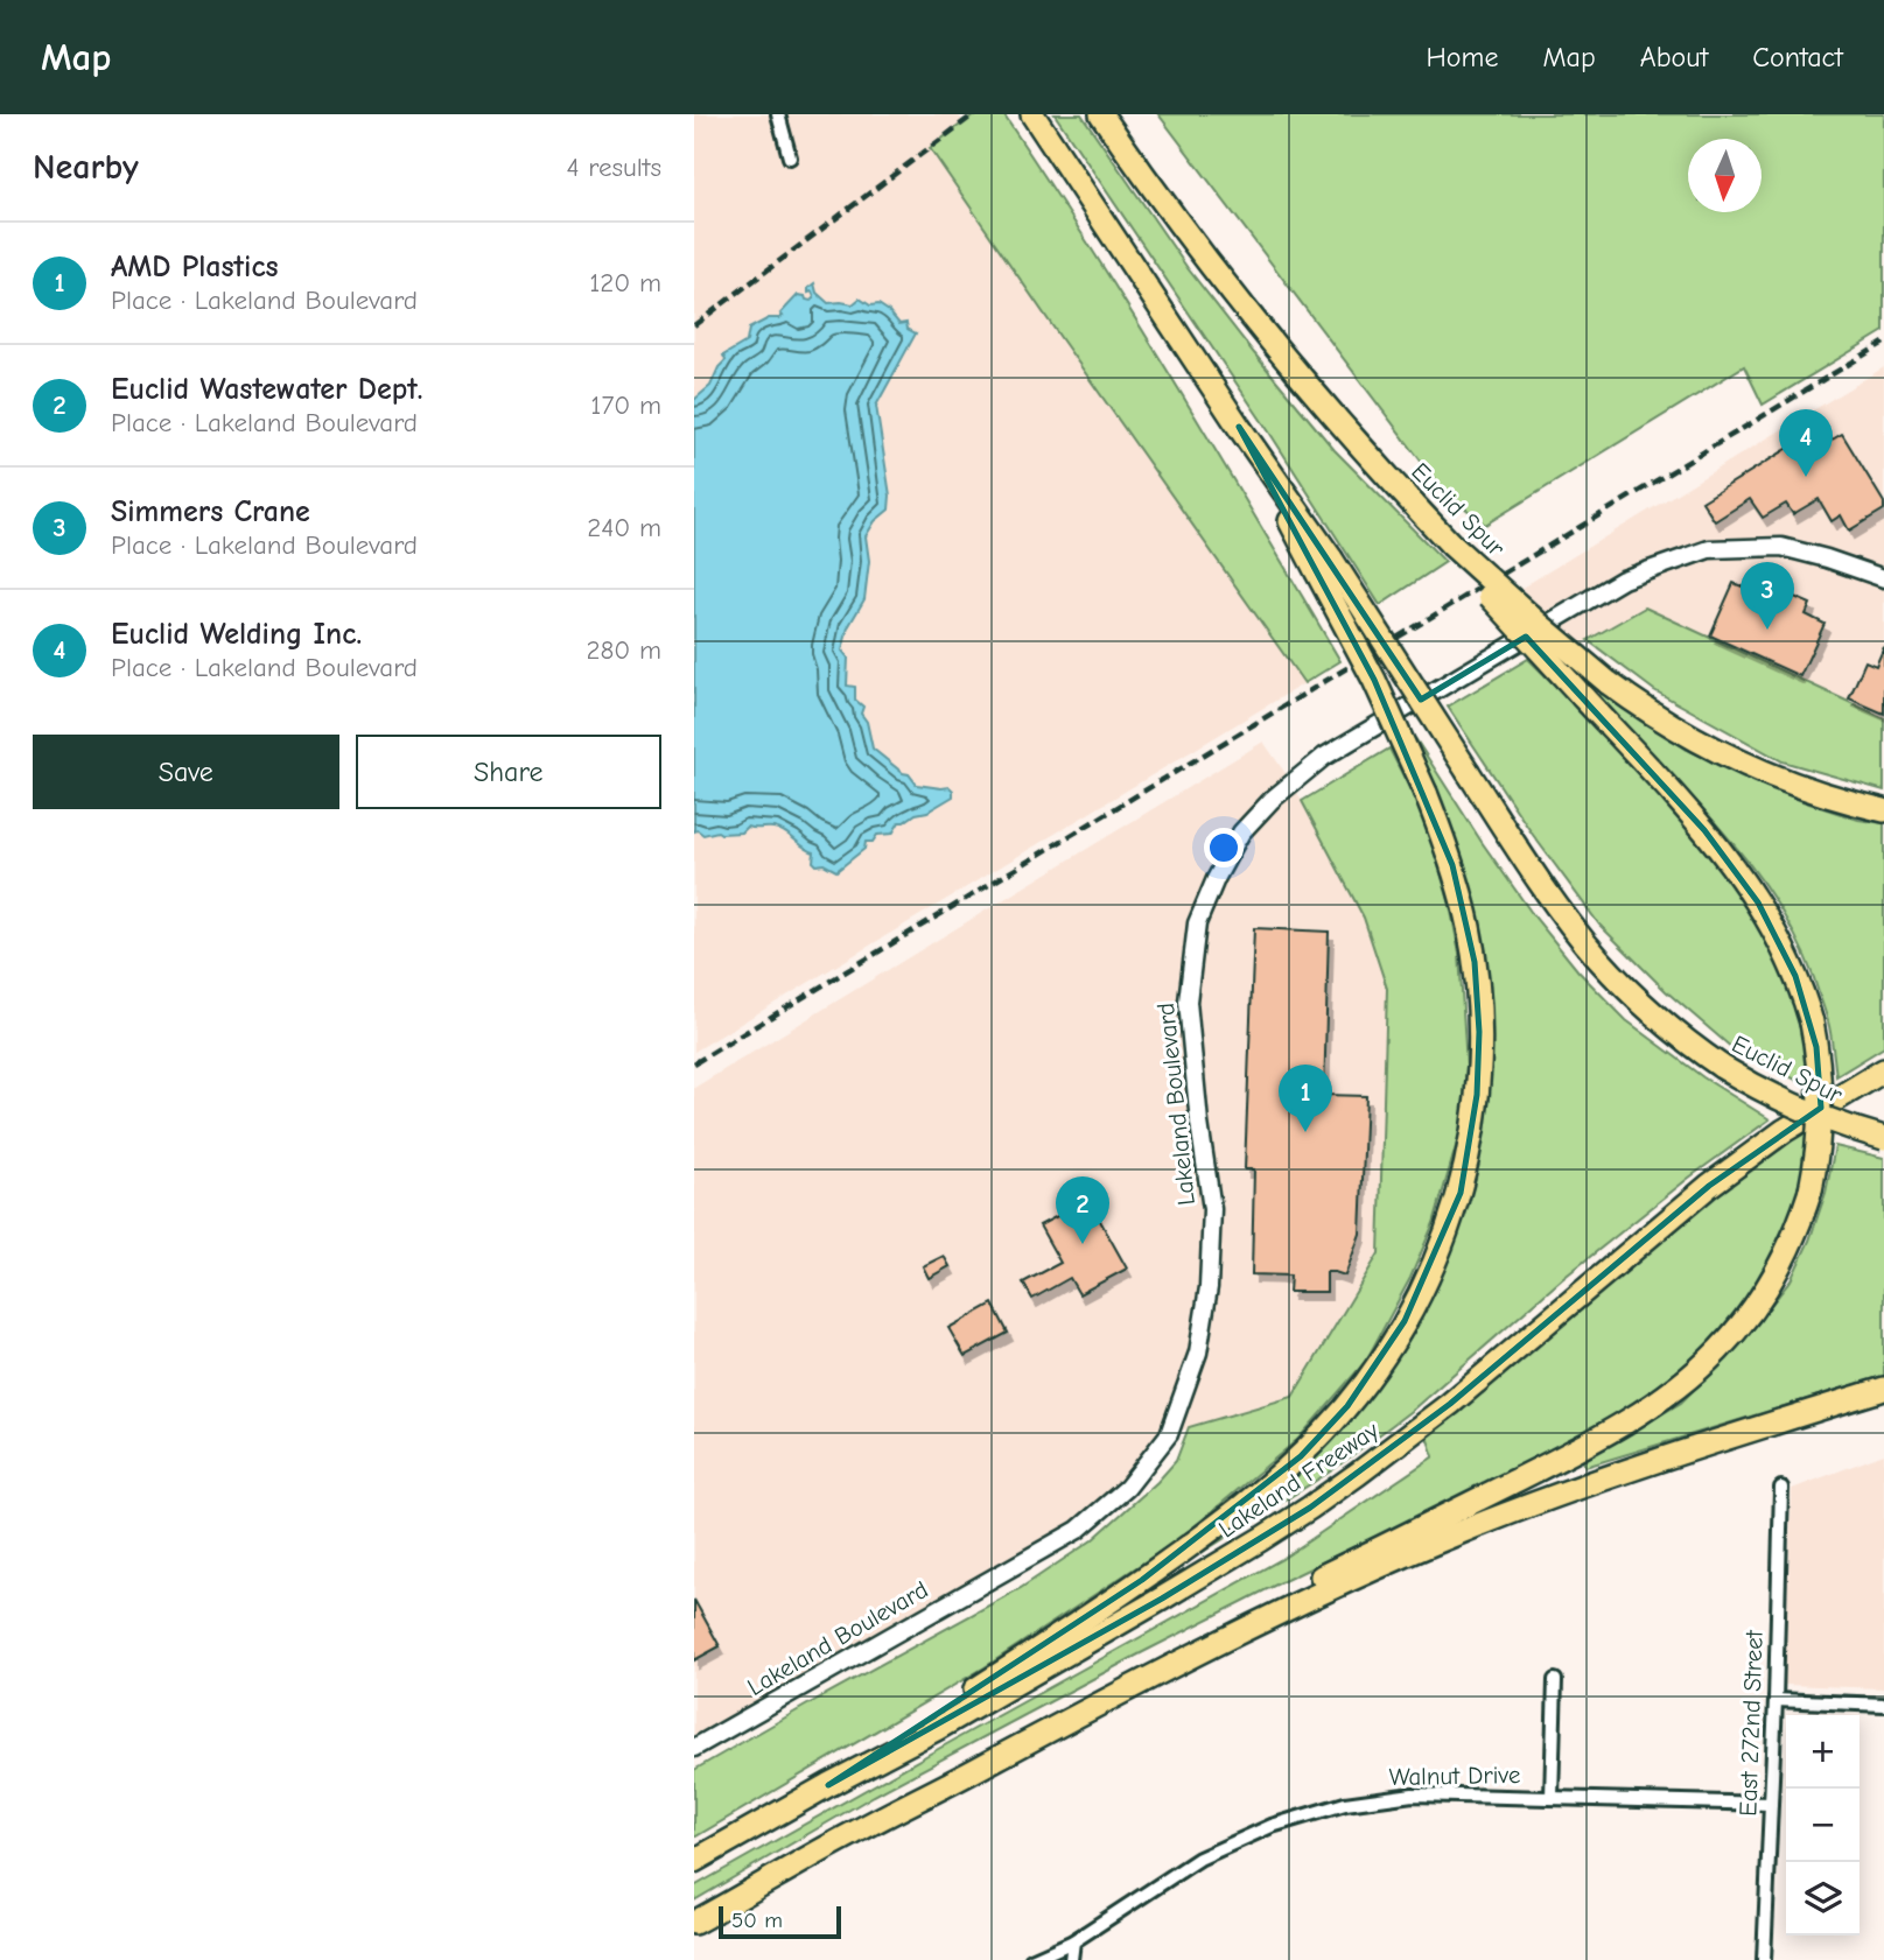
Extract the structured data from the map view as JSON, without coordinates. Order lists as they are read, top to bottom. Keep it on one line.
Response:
{"streets":{"highway":["Euclid Spur","Lakeland Freeway"],"street":["Lakeland Boulevard","East 272nd Street","Walnut Drive"]},"crossings":[["East 272nd Street","Walnut Drive"]],"scale_bar":"50 m","north":"bottom","page":{"header":"Map","nav":["Home","Map","About","Contact"],"heading":["Nearby","4 results"],"list":[{"mark":"1","name":"AMD Plastics","note":"Place · Lakeland Boulevard","value":"120 m"},{"mark":"2","name":"Euclid Wastewater Dept.","note":"Place · Lakeland Boulevard","value":"170 m"},{"mark":"3","name":"Simmers Crane","note":"Place · Lakeland Boulevard","value":"240 m"},{"mark":"4","name":"Euclid Welding Inc.","note":"Place · Lakeland Boulevard","value":"280 m"}],"pins":["4","3","1","2"],"buttons":["Save","Share"],"map_buttons":["+","−"],"scale":"50 m"}}
